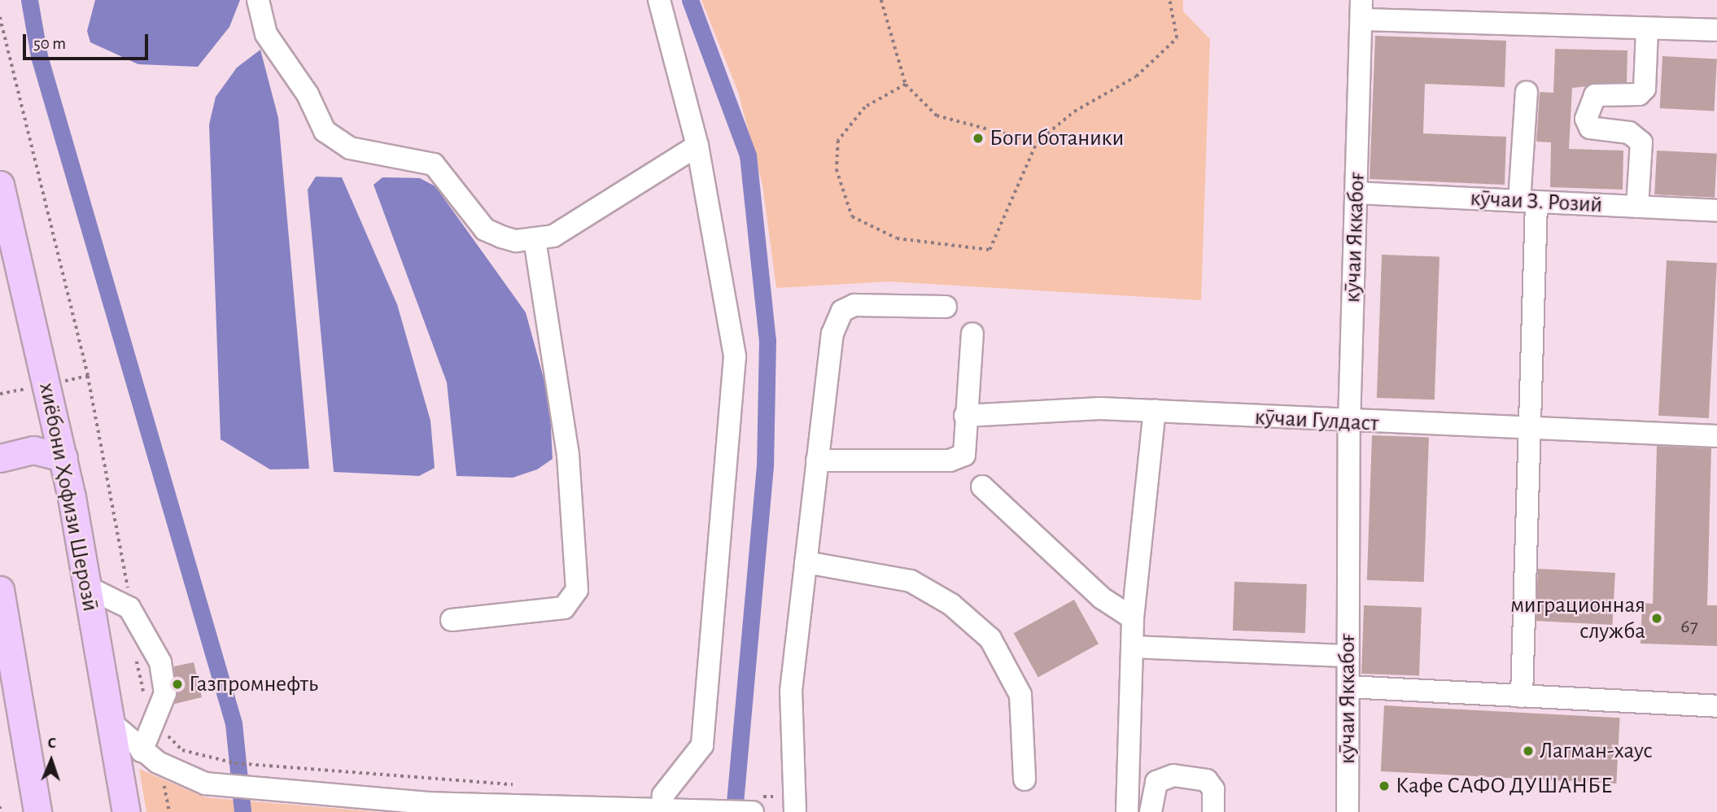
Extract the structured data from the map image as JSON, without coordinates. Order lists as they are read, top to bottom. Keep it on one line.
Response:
{"streets":{"main road":["хиёбони Ҳофизи Шерозӣ"],"street":["кӯчаи З. Розий","кӯчаи Яккабоғ","кӯчаи Гулдаст"]},"crossings":[["кӯчаи З. Розий","кӯчаи Яккабоғ"],["кӯчаи Яккабоғ","кӯчаи Гулдаст"]],"places":["Боги ботаники","миграционная служба","Газпромнефть","Лагман-хаус","Кафе САФО ДУШАНБЕ"],"house_numbers":["67"],"scale_bar":"50 m","north":"top"}
